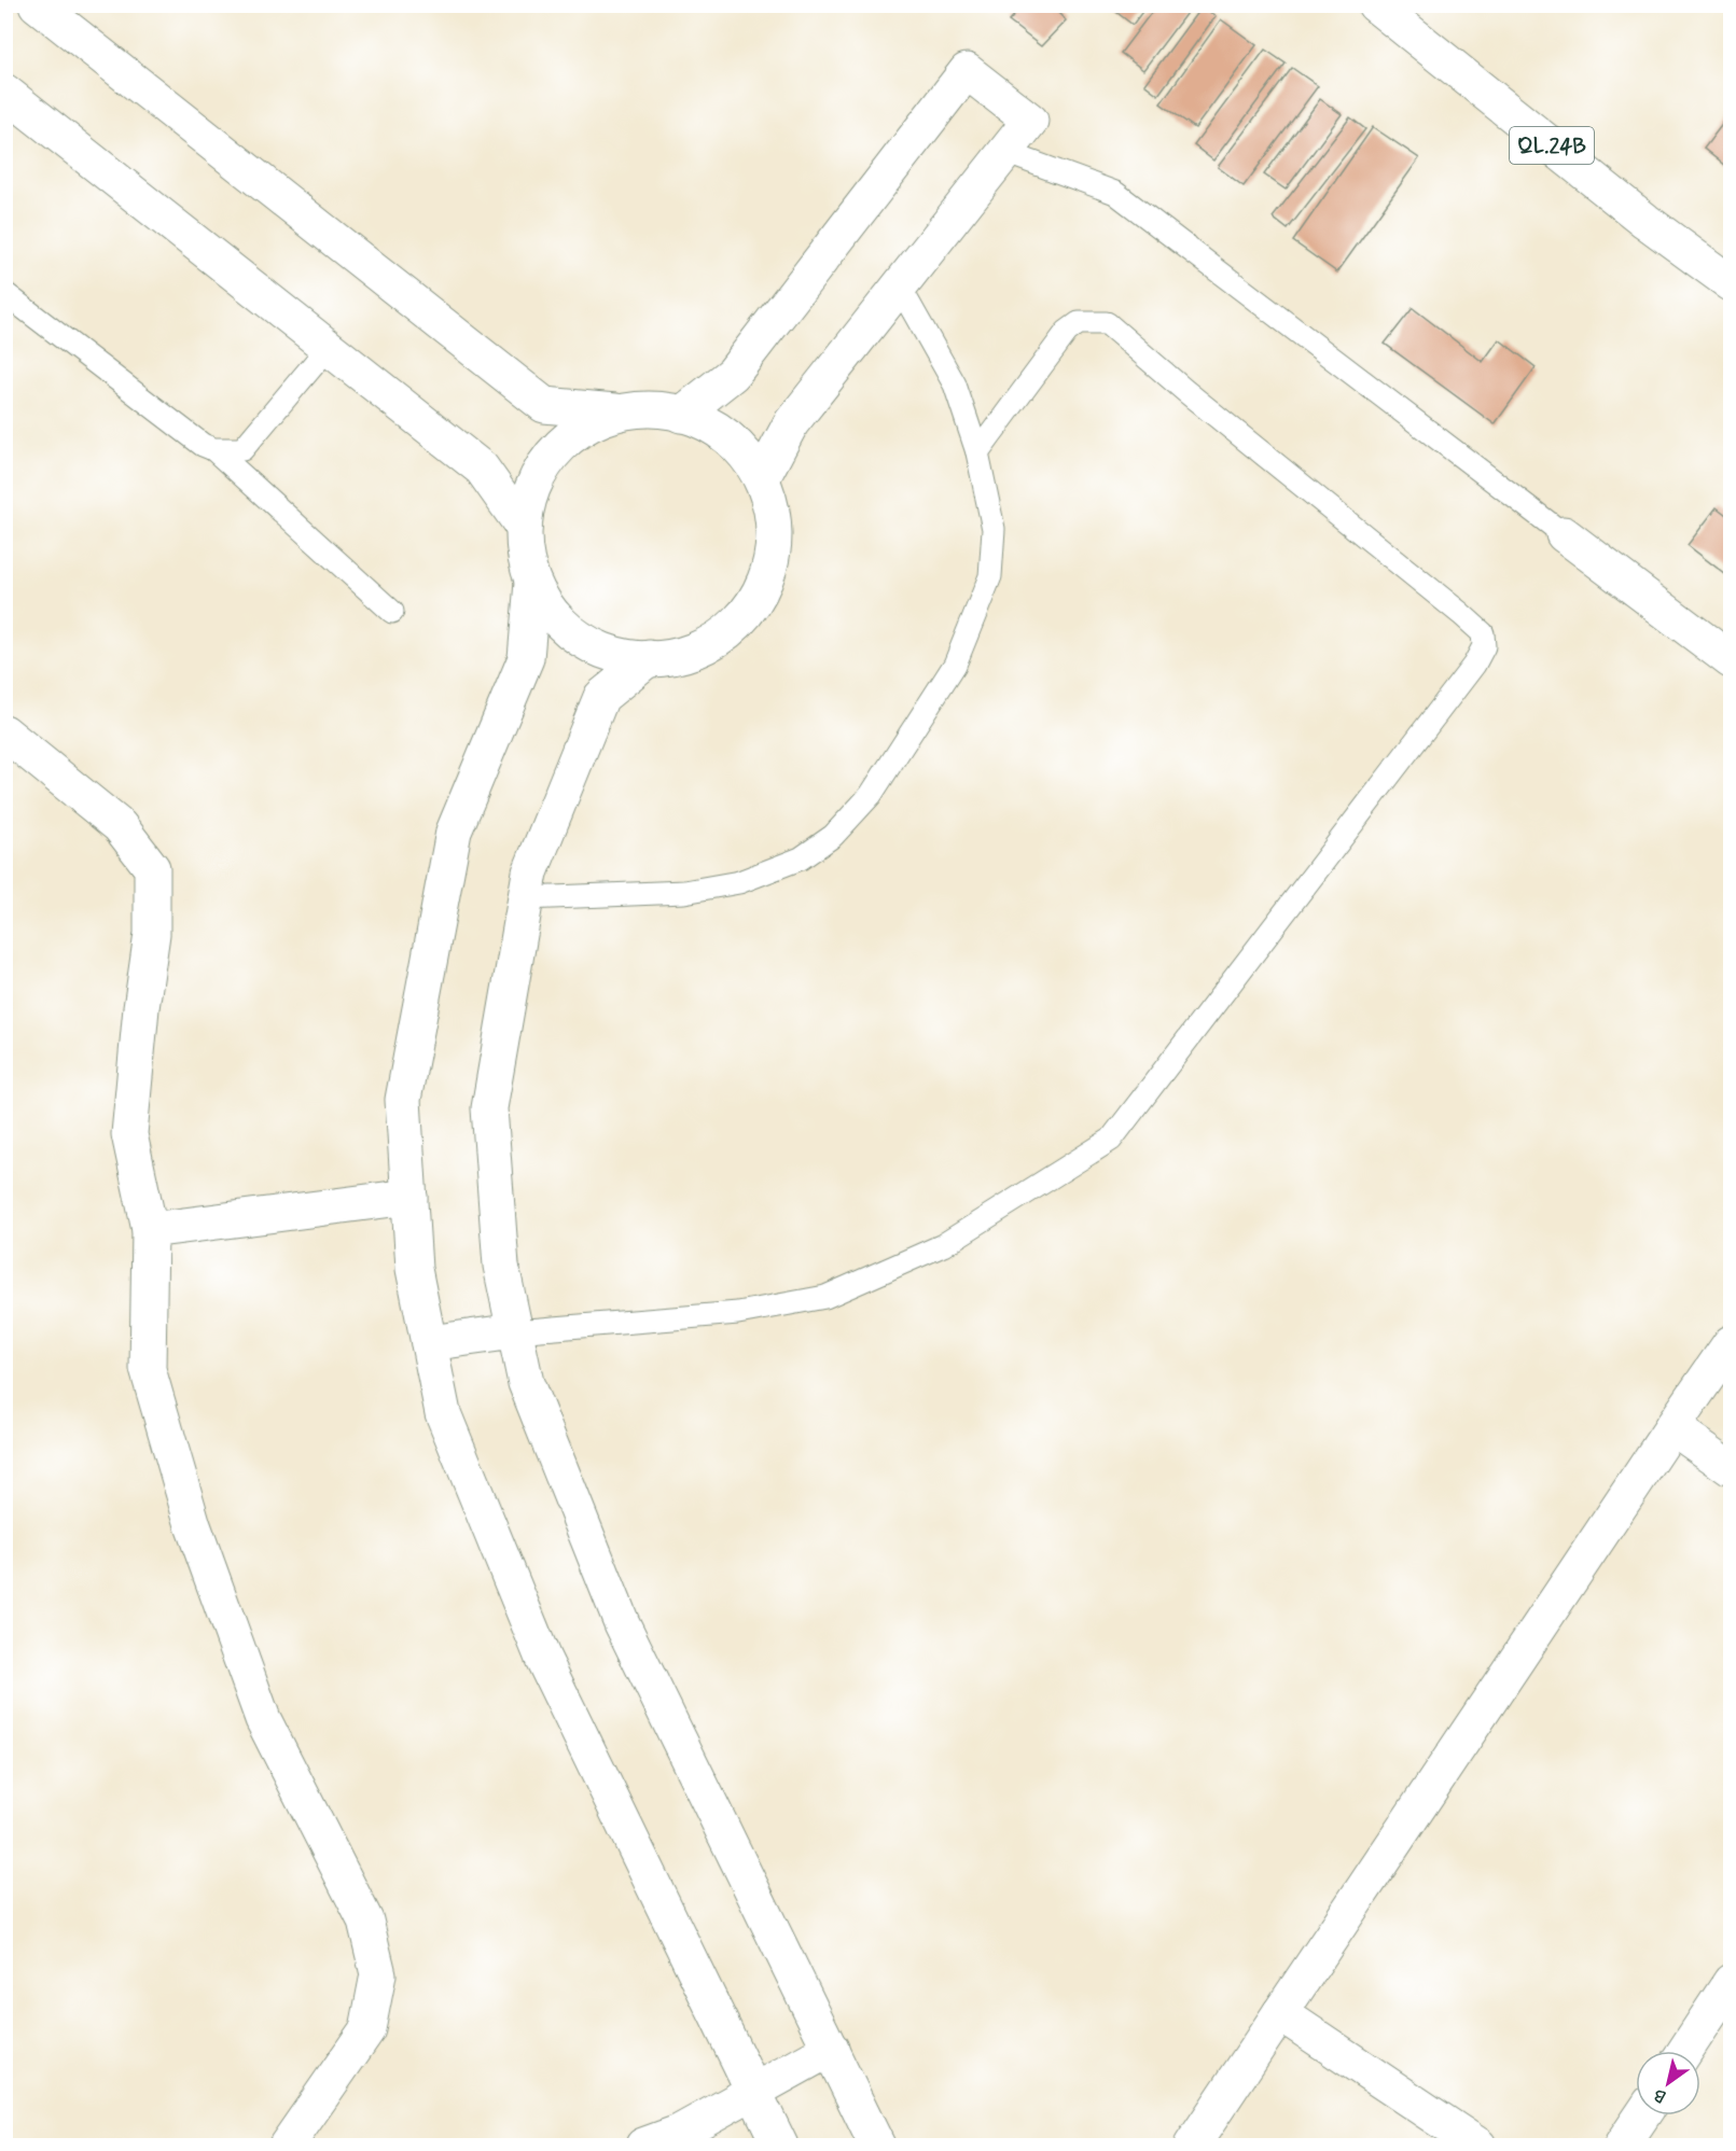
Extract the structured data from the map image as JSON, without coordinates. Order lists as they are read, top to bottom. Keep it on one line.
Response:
{"streets":{"street":["QL.24B"]},"north":"bottom left"}
